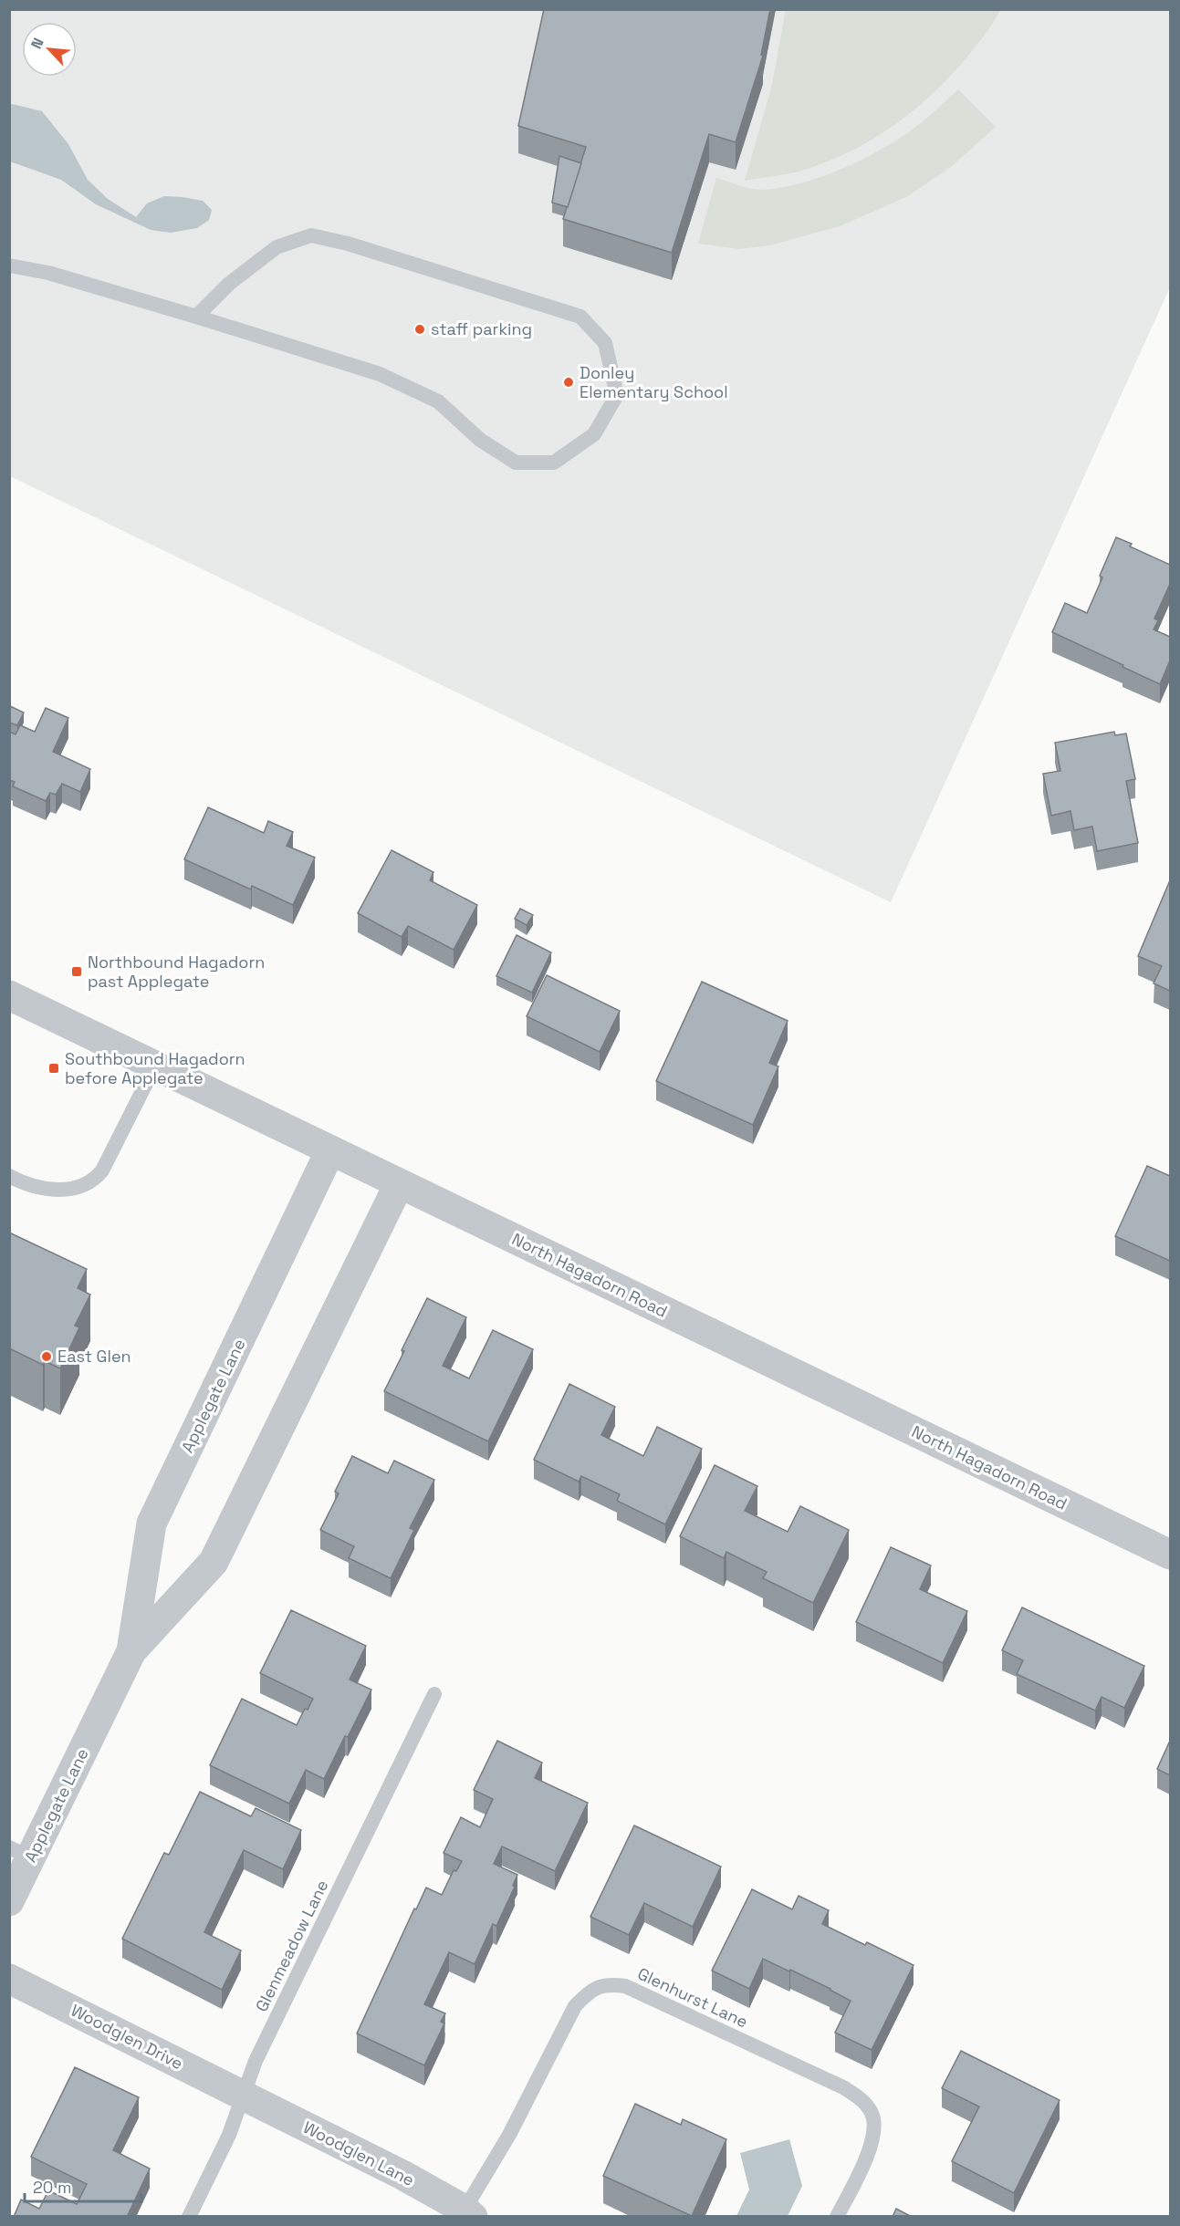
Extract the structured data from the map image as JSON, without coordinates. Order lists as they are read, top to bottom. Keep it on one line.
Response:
{"streets":{"street":["North Hagadorn Road","Applegate Lane","Woodglen Drive","Woodglen Lane"],"lane":["Glenmeadow Lane","Glenhurst Lane"]},"crossings":[["North Hagadorn Road","Applegate Lane"],["Glenmeadow Lane","Woodglen Drive"],["Glenmeadow Lane","Woodglen Lane"],["Glenhurst Lane","Woodglen Lane"],["Woodglen Drive","Woodglen Lane"]],"places":{"other":["staff parking","Donley Elementary School","East Glen"],"transit":["Northbound Hagadorn past Applegate","Southbound Hagadorn before Applegate"]},"scale_bar":"20 m","north":"top left"}
